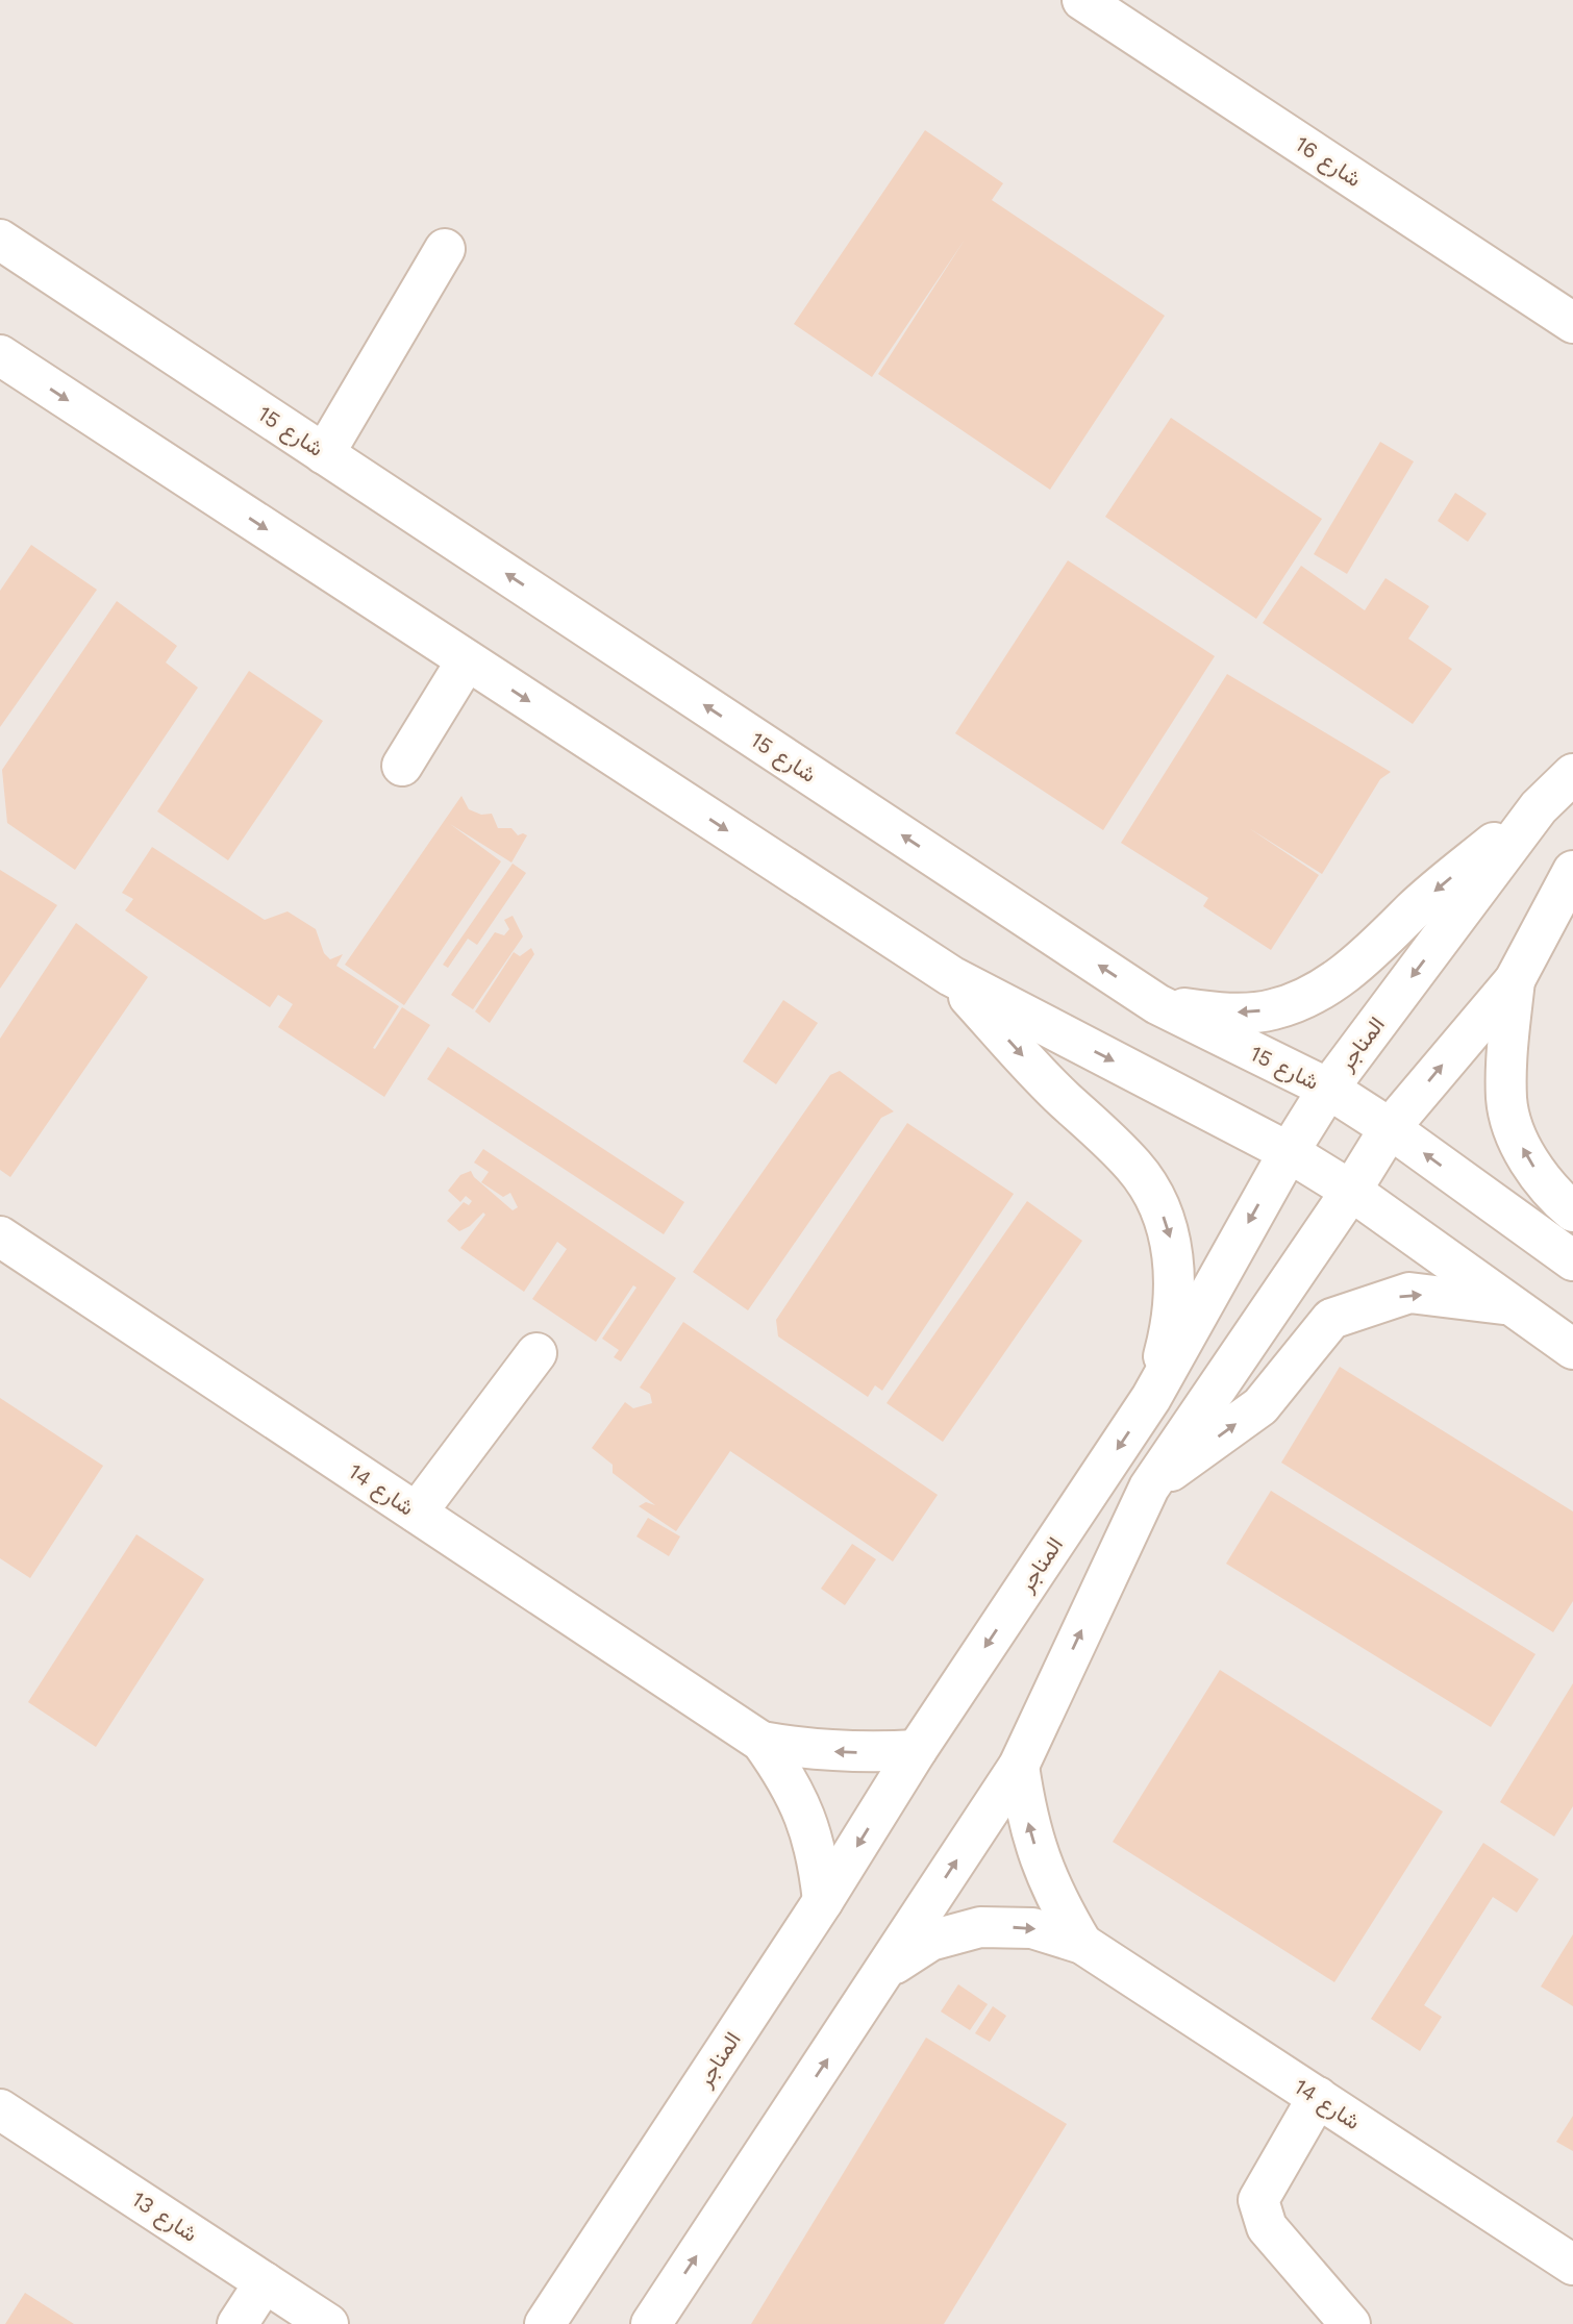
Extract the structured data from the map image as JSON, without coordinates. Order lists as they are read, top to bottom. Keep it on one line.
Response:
{"streets":{"street":["شارع 16","شارع 15","المناجر","شارع 14","شارع 13"]},"crossings":[["شارع 15","المناجر"],["المناجر","شارع 14"]]}
